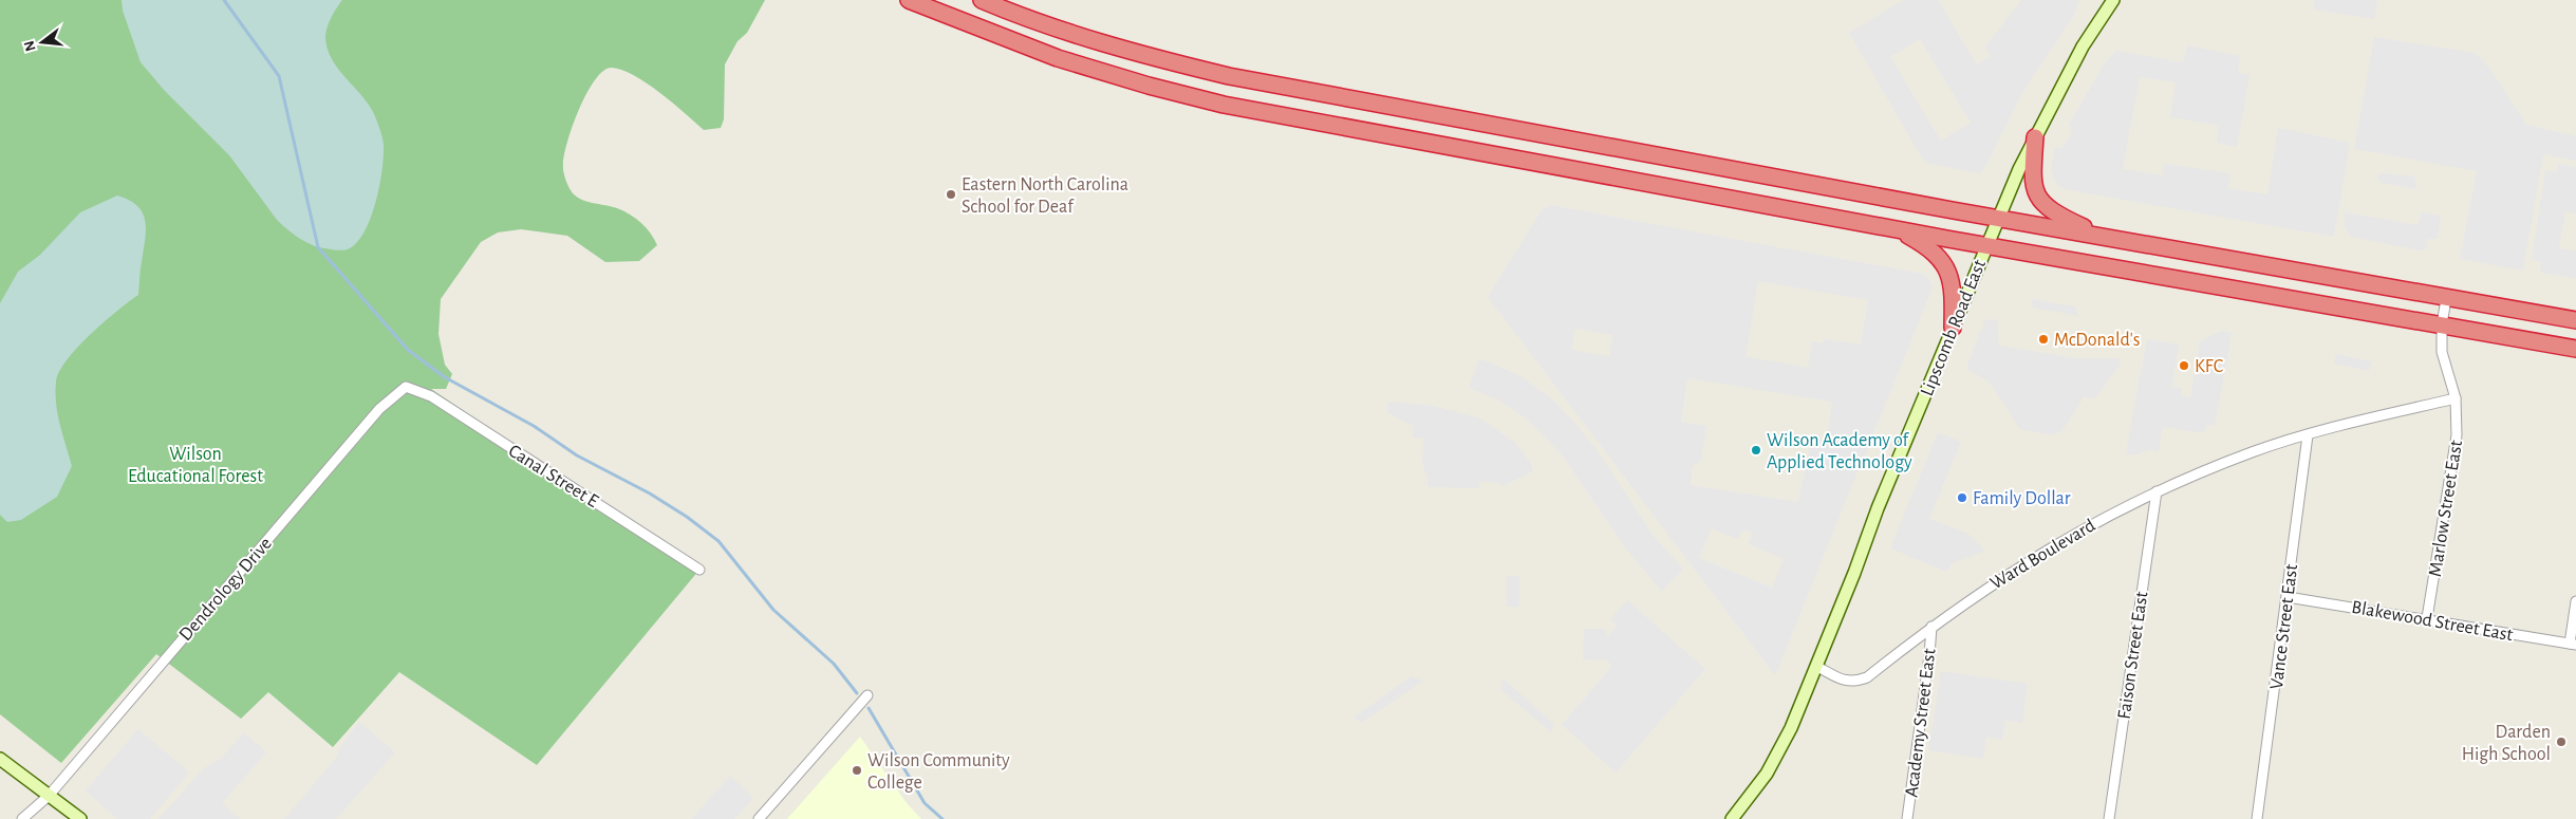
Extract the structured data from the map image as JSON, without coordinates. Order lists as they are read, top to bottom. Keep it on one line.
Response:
{"streets":{"main road":["Lipscomb Road East"],"street":["Canal Street E","Marlow Street East","Ward Boulevard","Dendrology Drive","Blakewood Street East","Vance Street East","Faison Street East","Academy Street East"]},"crossings":[["Lipscomb Road East","Ward Boulevard"],["Canal Street E","Dendrology Drive"],["Marlow Street East","Ward Boulevard"],["Marlow Street East","Blakewood Street East"],["Ward Boulevard","Vance Street East"],["Ward Boulevard","Faison Street East"],["Ward Boulevard","Academy Street East"],["Blakewood Street East","Vance Street East"]],"parks":["Wilson Educational Forest"],"places":["Eastern North Carolina School for Deaf","McDonald's","KFC","Wilson Academy of Applied Technology","Family Dollar","Darden High School","Wilson Community College"],"north":"left"}
